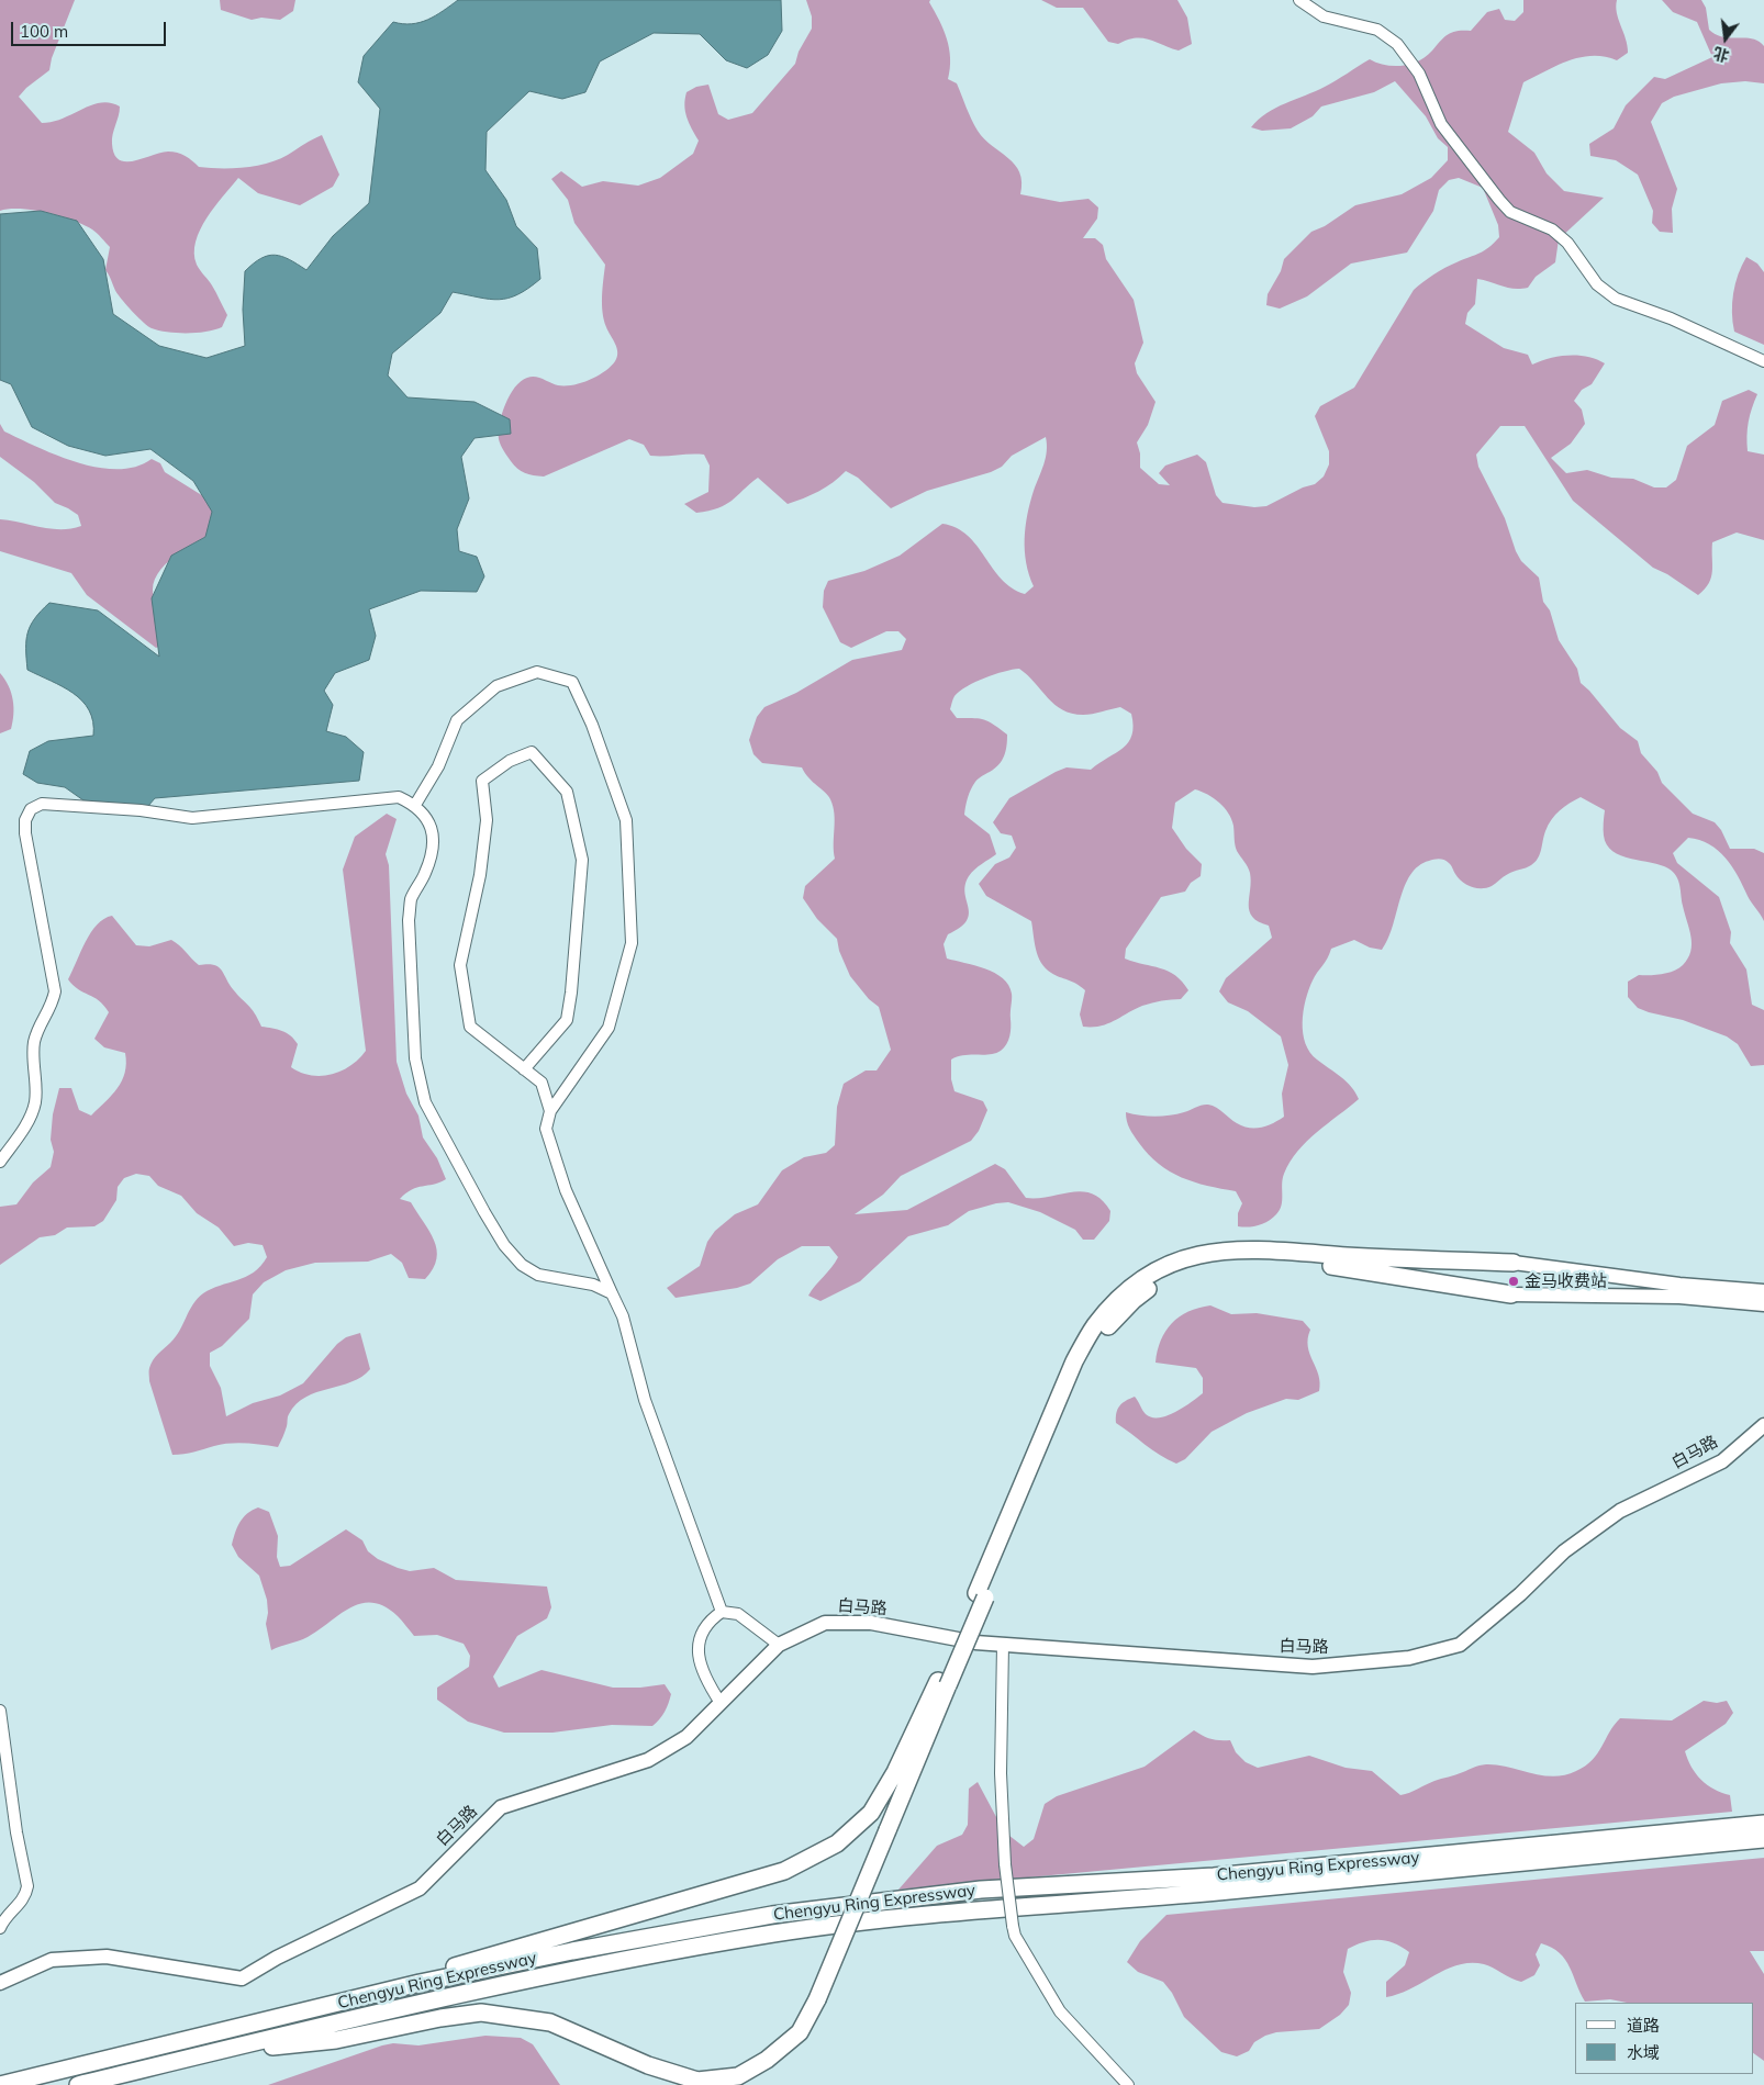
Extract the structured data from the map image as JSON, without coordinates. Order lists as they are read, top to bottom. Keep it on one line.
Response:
{"streets":{"highway":["Chengyu Ring Expressway"],"main road":["白马路"]},"places":["金马收费站"],"legend":["道路","水域"],"scale_bar":"100 m","north":"bottom"}
